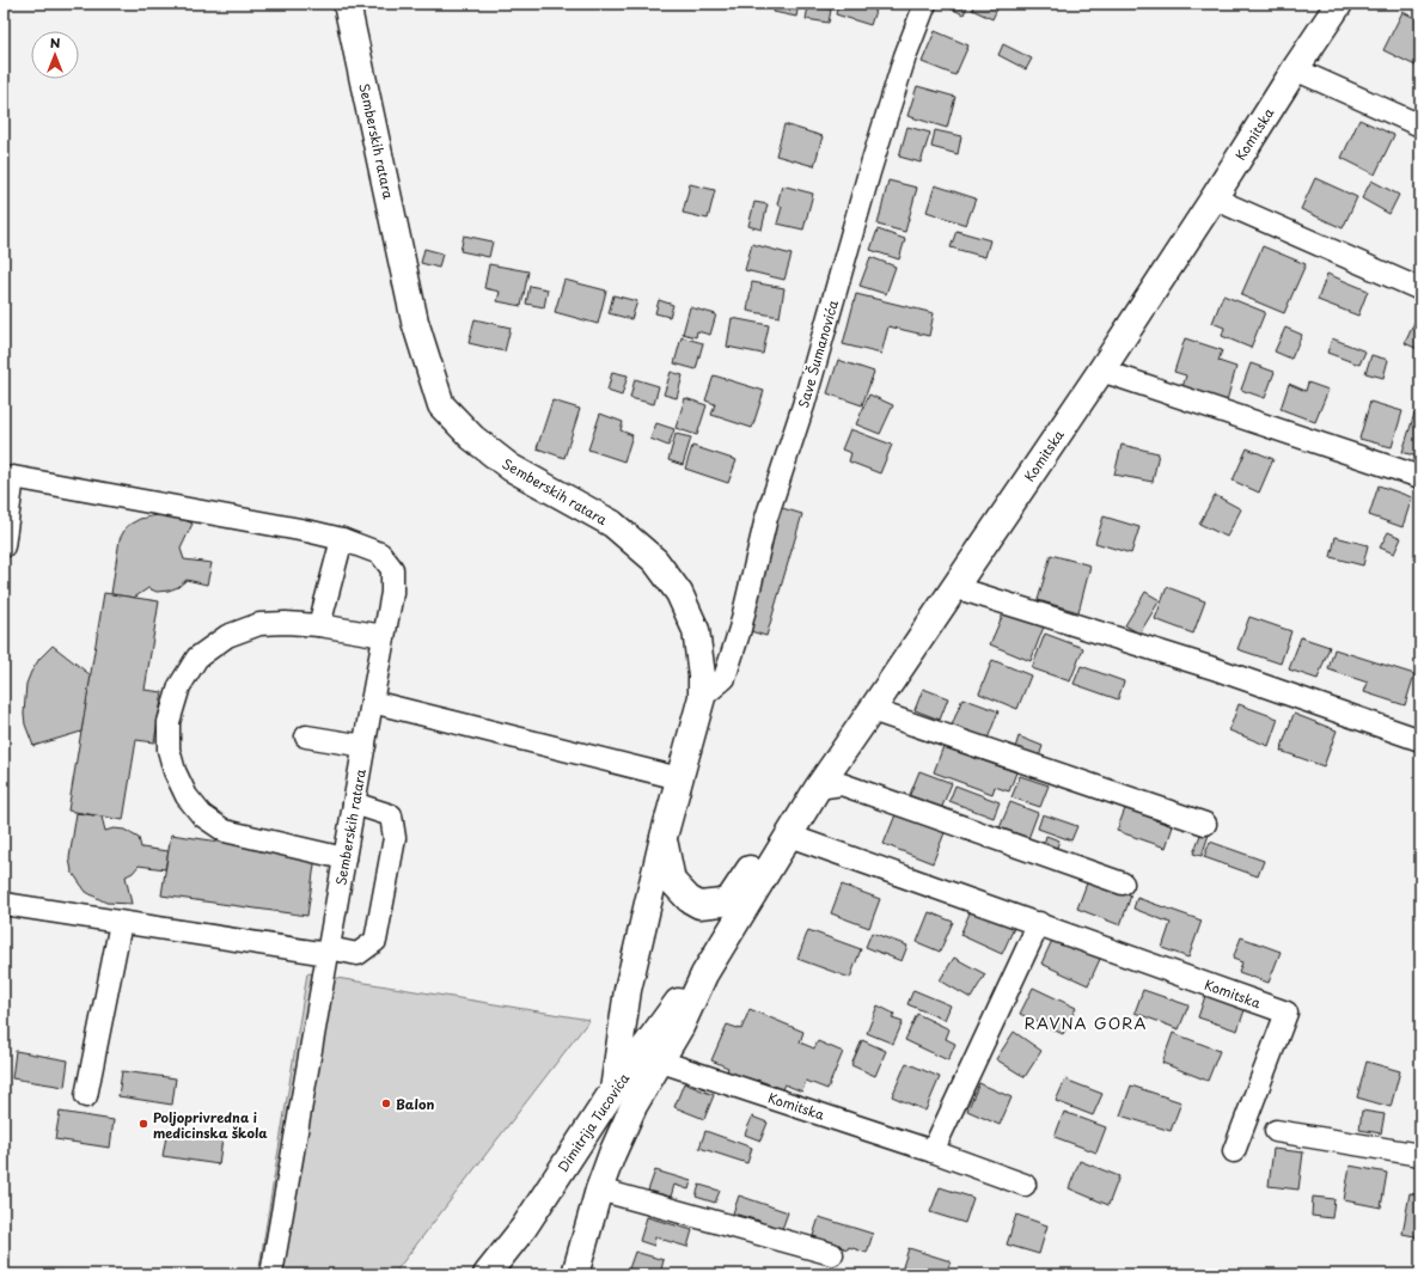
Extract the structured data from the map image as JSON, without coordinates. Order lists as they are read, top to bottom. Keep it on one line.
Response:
{"streets":{"main road":["Komitska","Semberskih ratara","Dimitrija Tucovića"],"street":["Save Šumanovića"]},"crossings":[["Komitska","Dimitrija Tucovića"],["Semberskih ratara","Save Šumanovića"],["Semberskih ratara","Dimitrija Tucovića"]],"districts":["RAVNA GORA"],"places":["Balon","Poljoprivredna i medicinska škola"],"north":"top"}
